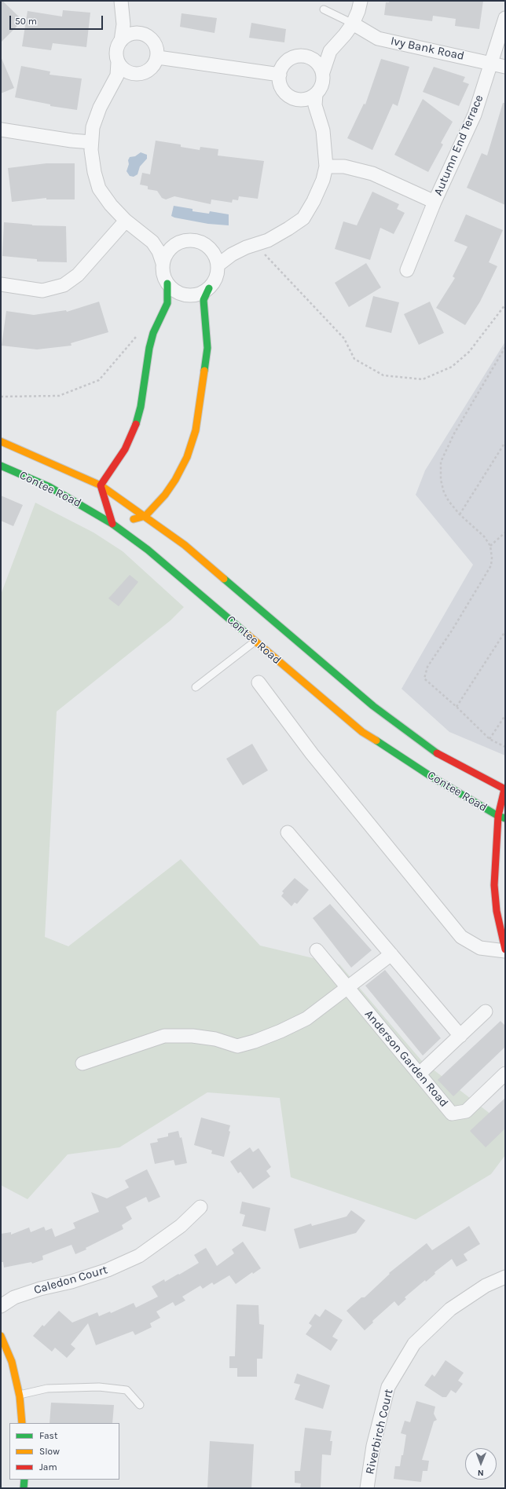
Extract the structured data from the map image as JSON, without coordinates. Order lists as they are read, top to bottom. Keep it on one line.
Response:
{"streets":{"street":["Ivy Bank Road","Autumn End Terrace","Contee Road","Anderson Garden Road","Caledon Court","Riverbirch Court"]},"crossings":[["Ivy Bank Road","Autumn End Terrace"]],"legend":["Fast","Slow","Jam"],"scale_bar":"50 m","north":"bottom"}
